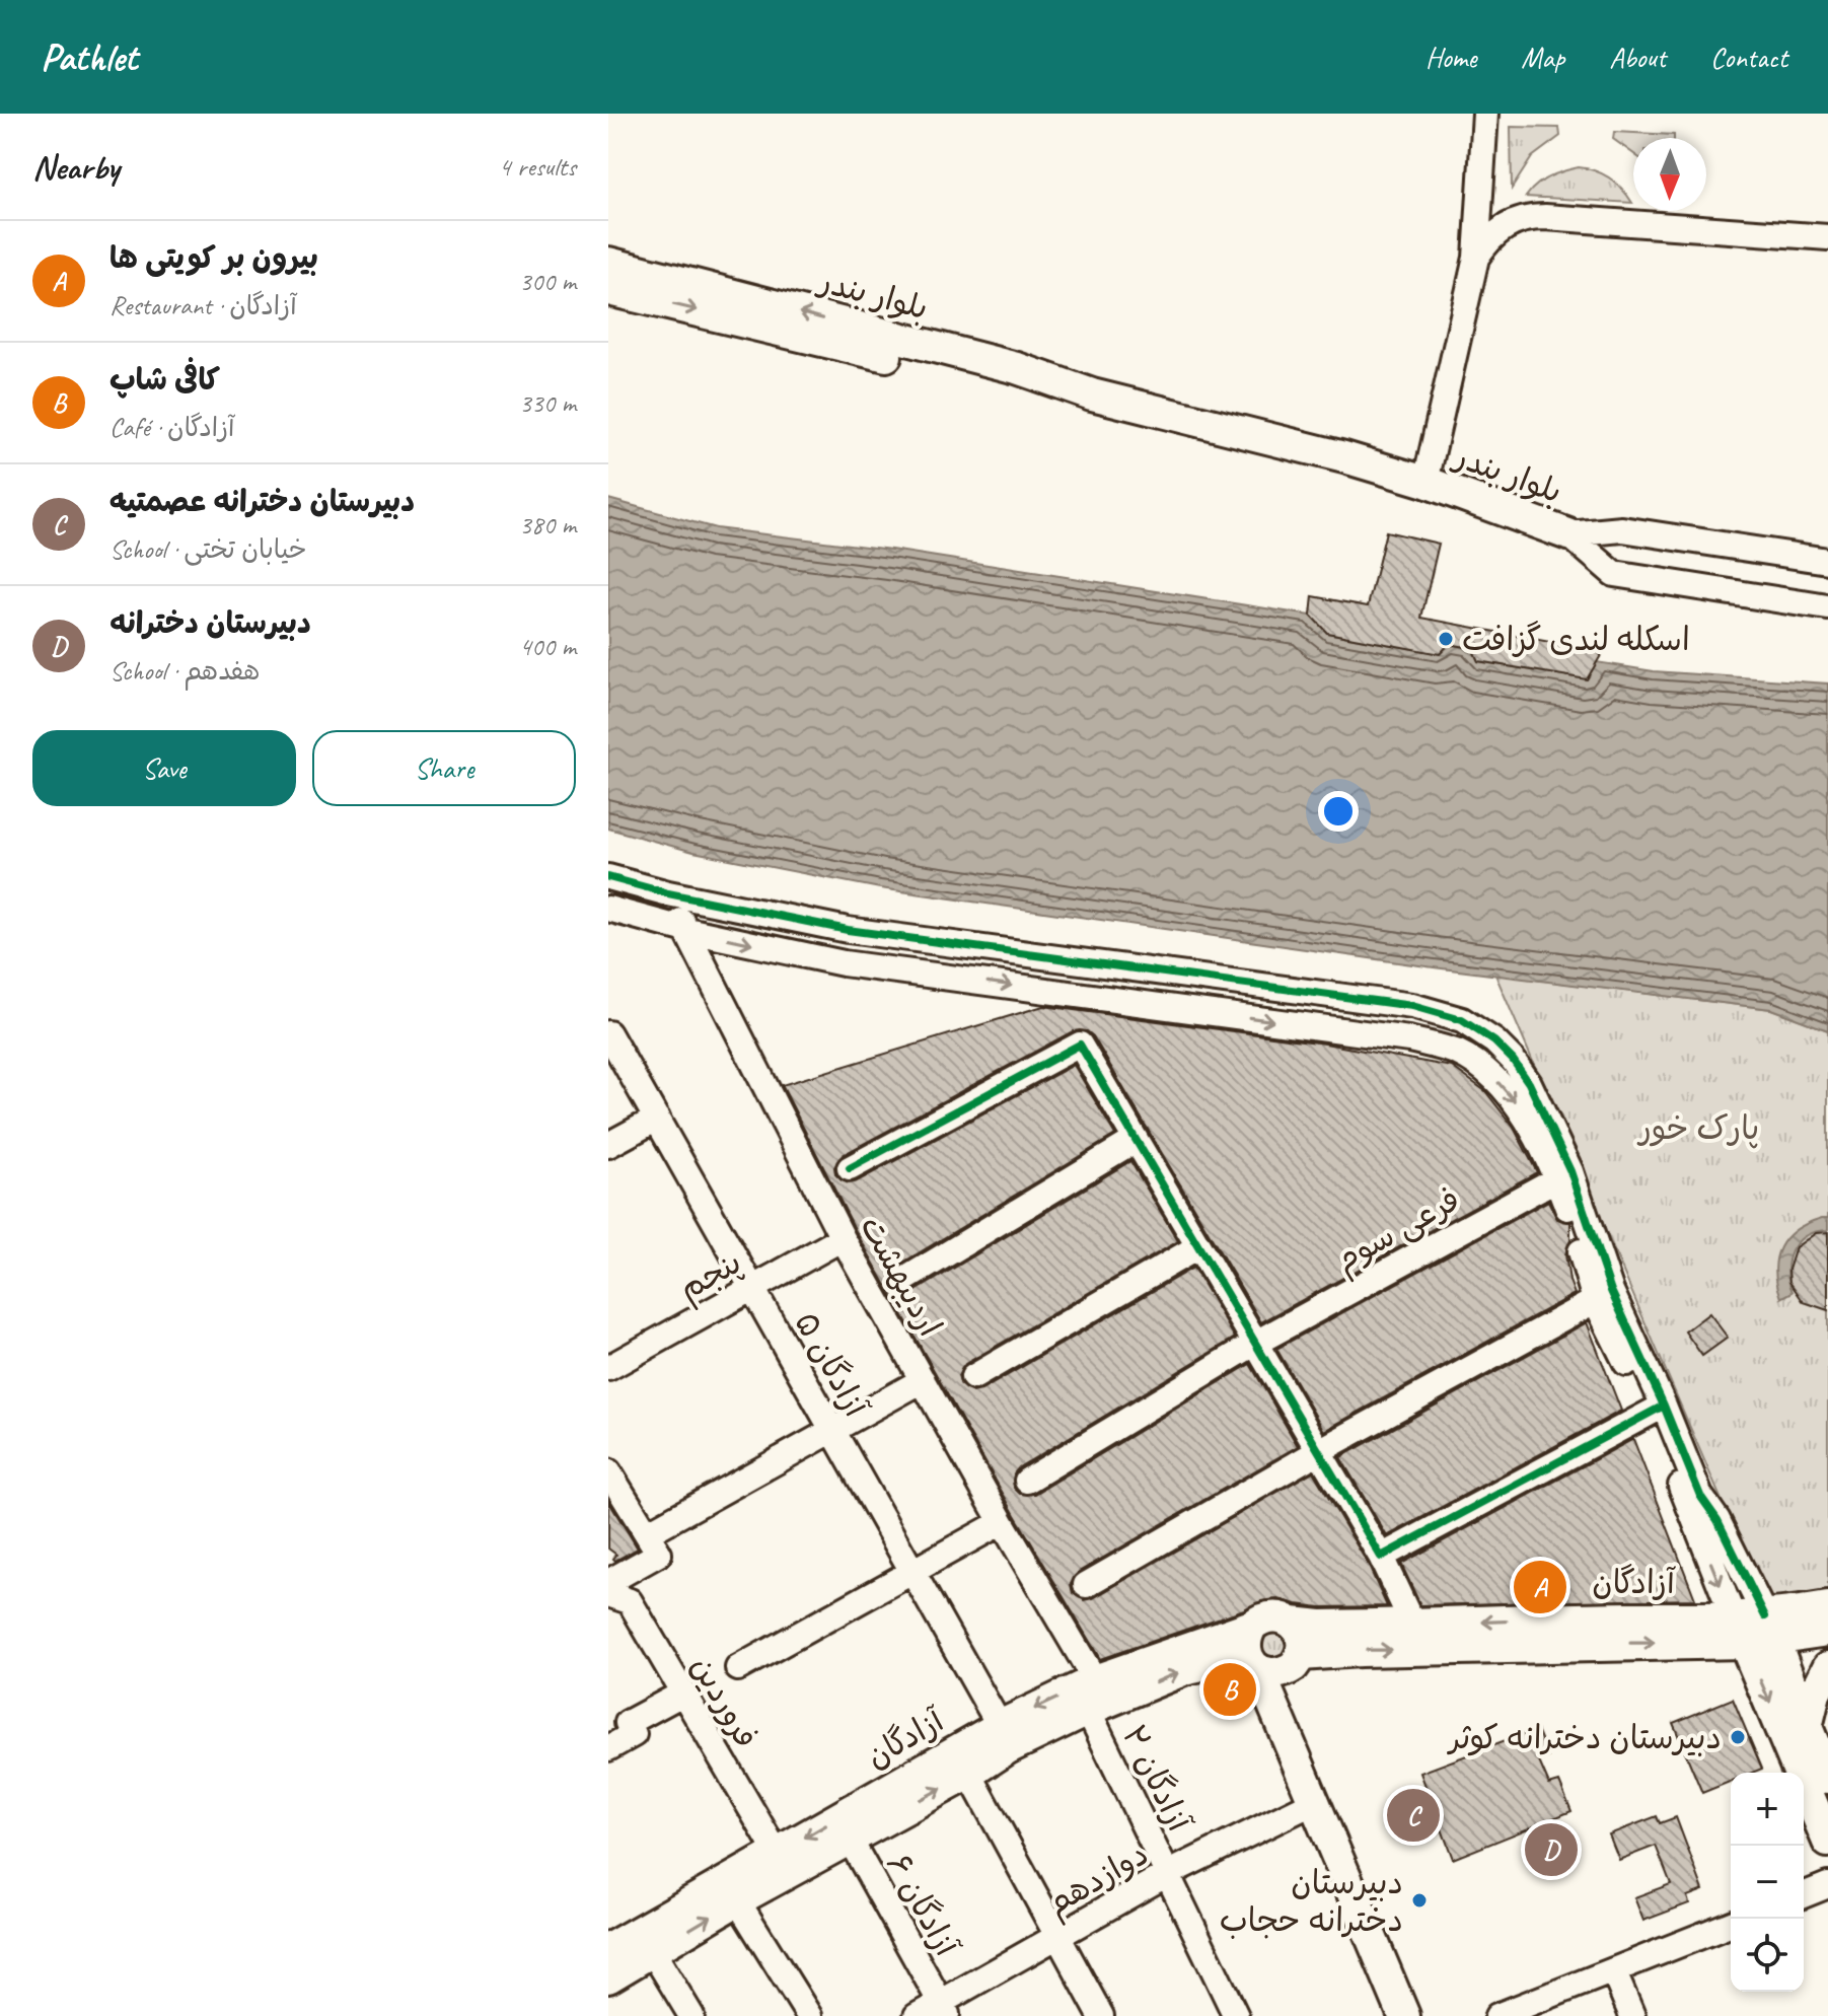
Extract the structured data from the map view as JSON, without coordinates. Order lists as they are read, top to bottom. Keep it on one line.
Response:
{"streets":{"main road":["بلوار بندر","آزادگان"],"street":["فرعی سوم","پنجم","اردیبهشت","آزادگان ۵","فروردین","آزادگان ۲","دوازدهم","آزادگان ۶"]},"crossings":[["پنجم","اردیبهشت"],["پنجم","آزادگان ۵"],["اردیبهشت","آزادگان"],["اردیبهشت","آزادگان ۲"],["آزادگان ۵","آزادگان"],["آزادگان","فروردین"],["آزادگان","آزادگان ۲"],["آزادگان","آزادگان ۶"],["آزادگان ۲","دوازدهم"],["دوازدهم","آزادگان ۶"]],"parks":["پارک خور"],"places":["اسکله لندی گزافت","دبیرستان دخترانه کوثر","دبیرستان دخترانه حجاب"],"north":"bottom","page":{"header":"Pathlet","nav":["Home","Map","About","Contact"],"heading":["Nearby","4 results"],"list":[{"mark":"A","name":"بیرون بر کویتی ها","note":"Restaurant · آزادگان","value":"300 m"},{"mark":"B","name":"کافی شاپ","note":"Café · آزادگان","value":"330 m"},{"mark":"C","name":"دبیرستان دخترانه عصمتیه","note":"School · خیابان تختی","value":"380 m"},{"mark":"D","name":"دبیرستان دخترانه","note":"School · هفدهم","value":"400 m"}],"buttons":["Save","Share"],"pins":["A","B","C","D"],"map_buttons":["+","−"]}}
